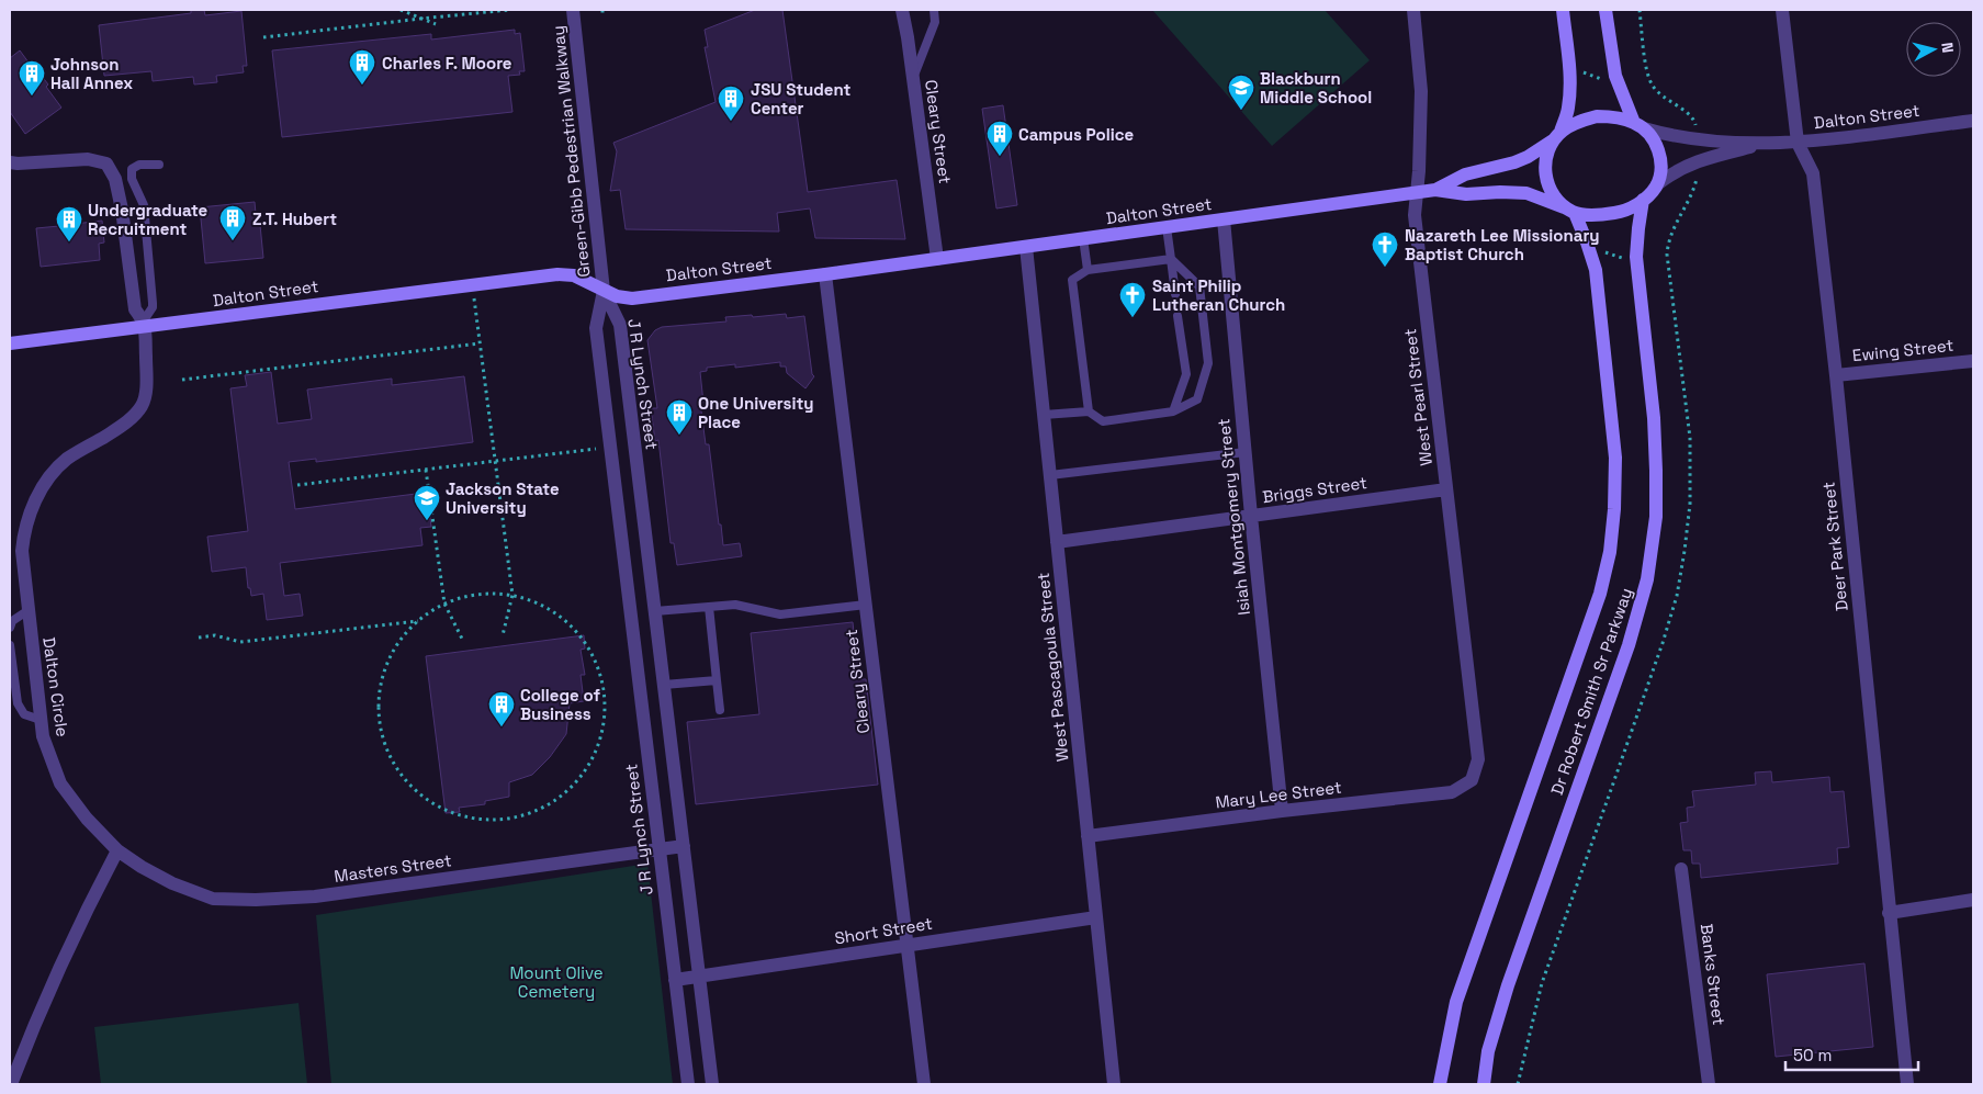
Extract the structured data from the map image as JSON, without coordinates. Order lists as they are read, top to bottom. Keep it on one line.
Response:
{"streets":{"street":["Dalton Street","Cleary Street","Green-Gibb Pedestrian Walkway","Ewing Street","J R Lynch Street","West Pearl Street","Briggs Street","Isiah Montgomery Street","Deer Park Street","West Pascagoula Street","Dalton Circle","Dr Robert Smith Sr Parkway","Mary Lee Street","Masters Street","Short Street","Banks Street"]},"crossings":[["Dalton Street","Cleary Street"],["Dalton Street","Green-Gibb Pedestrian Walkway"],["Dalton Street","J R Lynch Street"],["Dalton Street","West Pearl Street"],["Dalton Street","Isiah Montgomery Street"],["Dalton Street","Deer Park Street"],["Dalton Street","West Pascagoula Street"],["Dalton Street","Dalton Circle"],["Dalton Street","Dr Robert Smith Sr Parkway"],["Cleary Street","Short Street"],["Green-Gibb Pedestrian Walkway","J R Lynch Street"],["Ewing Street","Deer Park Street"],["J R Lynch Street","Masters Street"],["J R Lynch Street","Short Street"],["West Pearl Street","Briggs Street"],["West Pearl Street","Mary Lee Street"],["Briggs Street","Isiah Montgomery Street"],["Briggs Street","West Pascagoula Street"],["Isiah Montgomery Street","Mary Lee Street"],["West Pascagoula Street","Mary Lee Street"],["West Pascagoula Street","Short Street"],["Dalton Circle","Masters Street"]],"parks":["Mount Olive Cemetery"],"places":{"building":["Charles F. Moore","Johnson Hall Annex","JSU Student Center","Campus Police","Z.T. Hubert","Undergraduate Recruitment","One University Place","College of Business"],"school or university":["Blackburn Middle School","Jackson State University"],"church":["Nazareth Lee Missionary Baptist Church","Saint Philip Lutheran Church"]},"scale_bar":"50 m","north":"right"}
